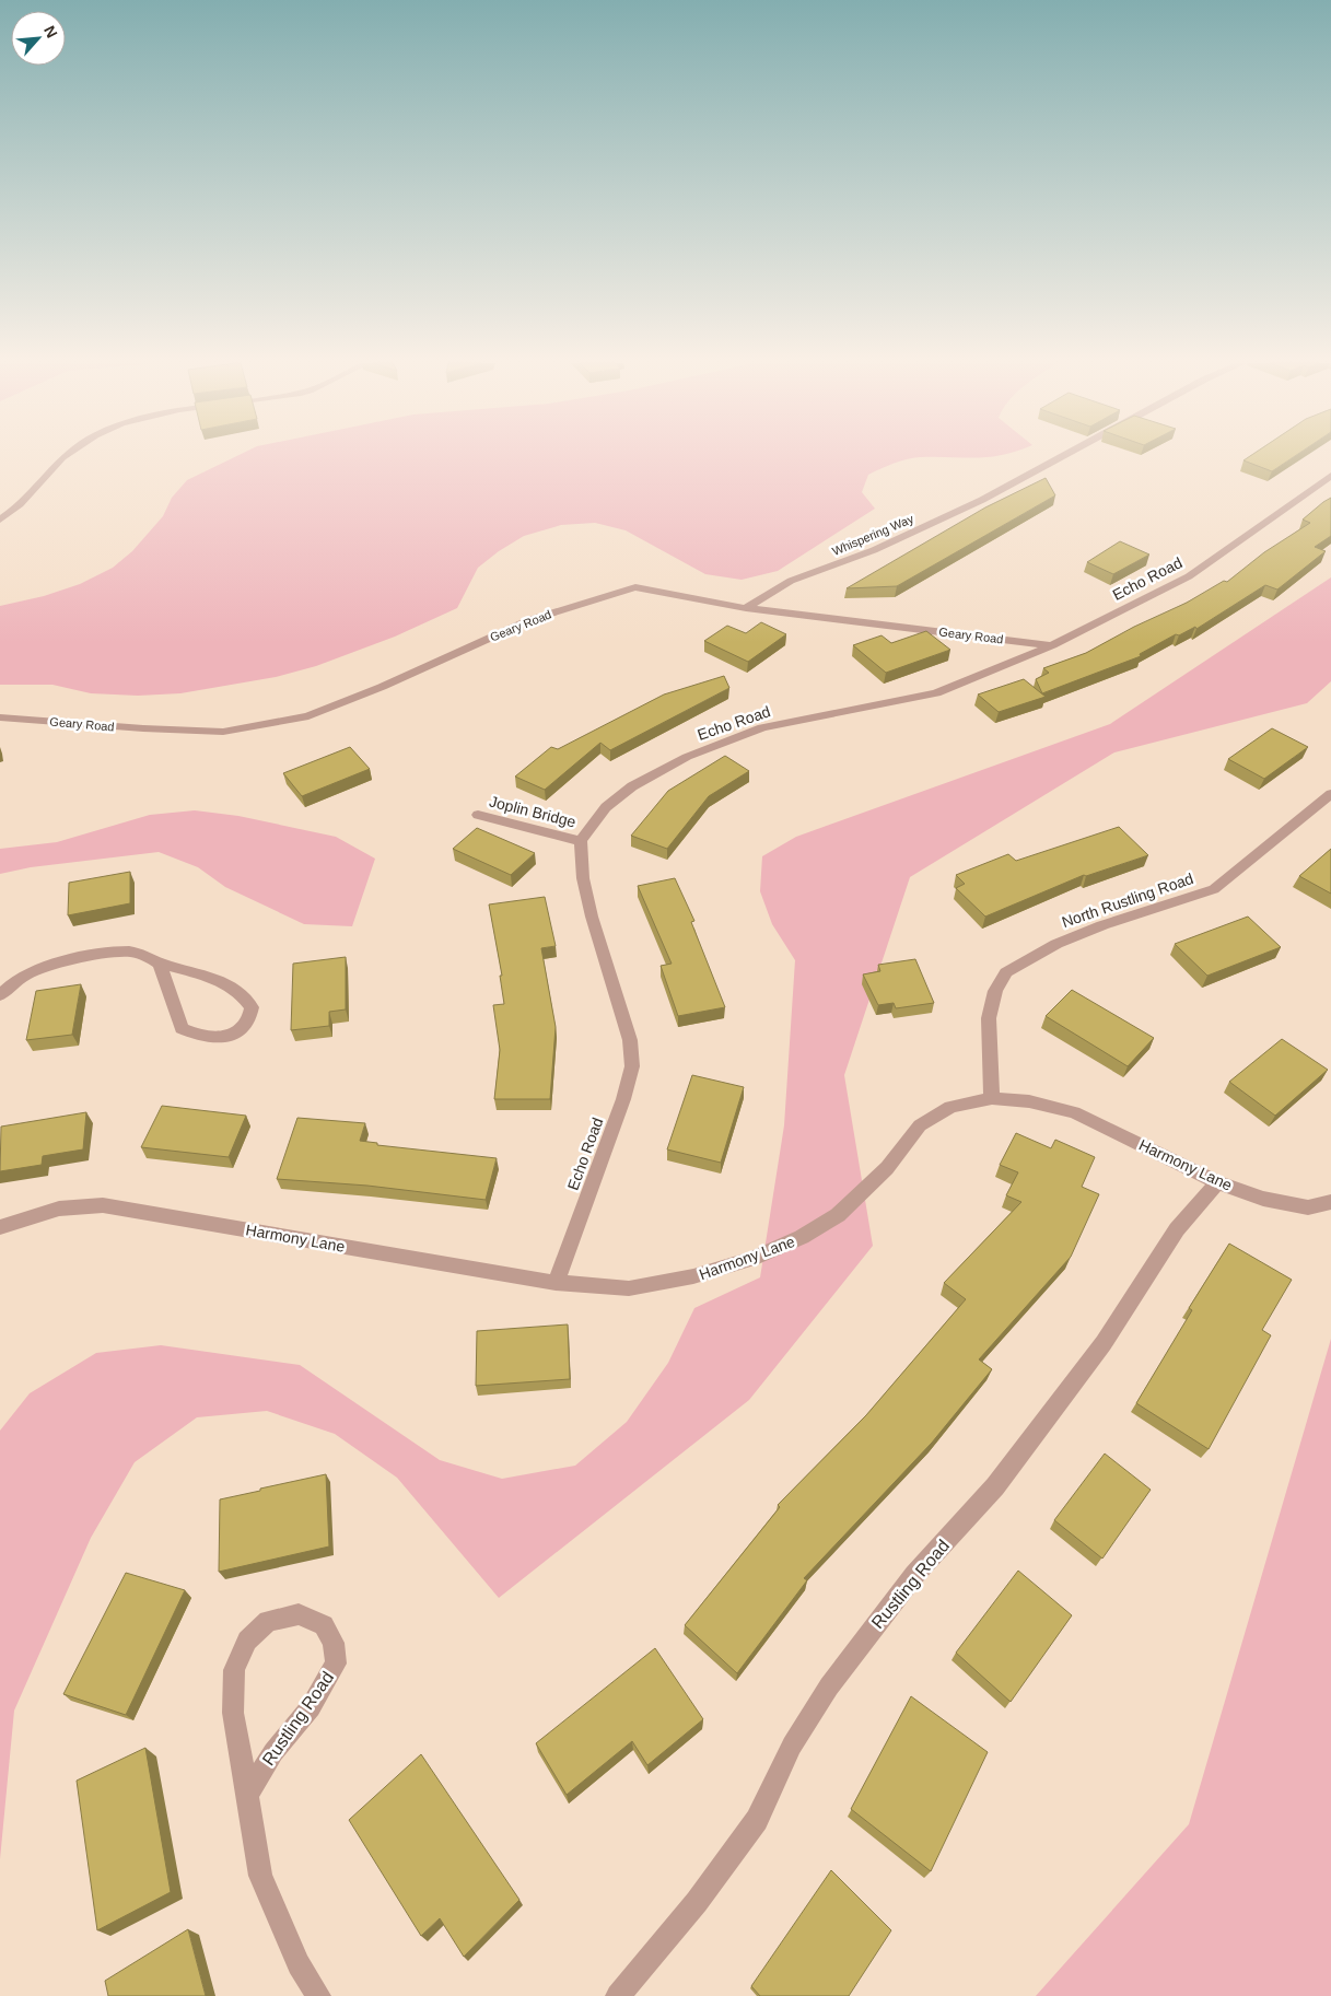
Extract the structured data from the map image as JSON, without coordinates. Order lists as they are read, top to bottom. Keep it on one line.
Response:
{"streets":{"street":["Whispering Way","Echo Road","Geary Road","Joplin Bridge","North Rustling Road","Harmony Lane","Rustling Road"]},"crossings":[["Whispering Way","Geary Road"],["Echo Road","Geary Road"],["Echo Road","Joplin Bridge"],["Echo Road","Harmony Lane"],["North Rustling Road","Harmony Lane"],["Harmony Lane","Rustling Road"]],"north":"top right"}
